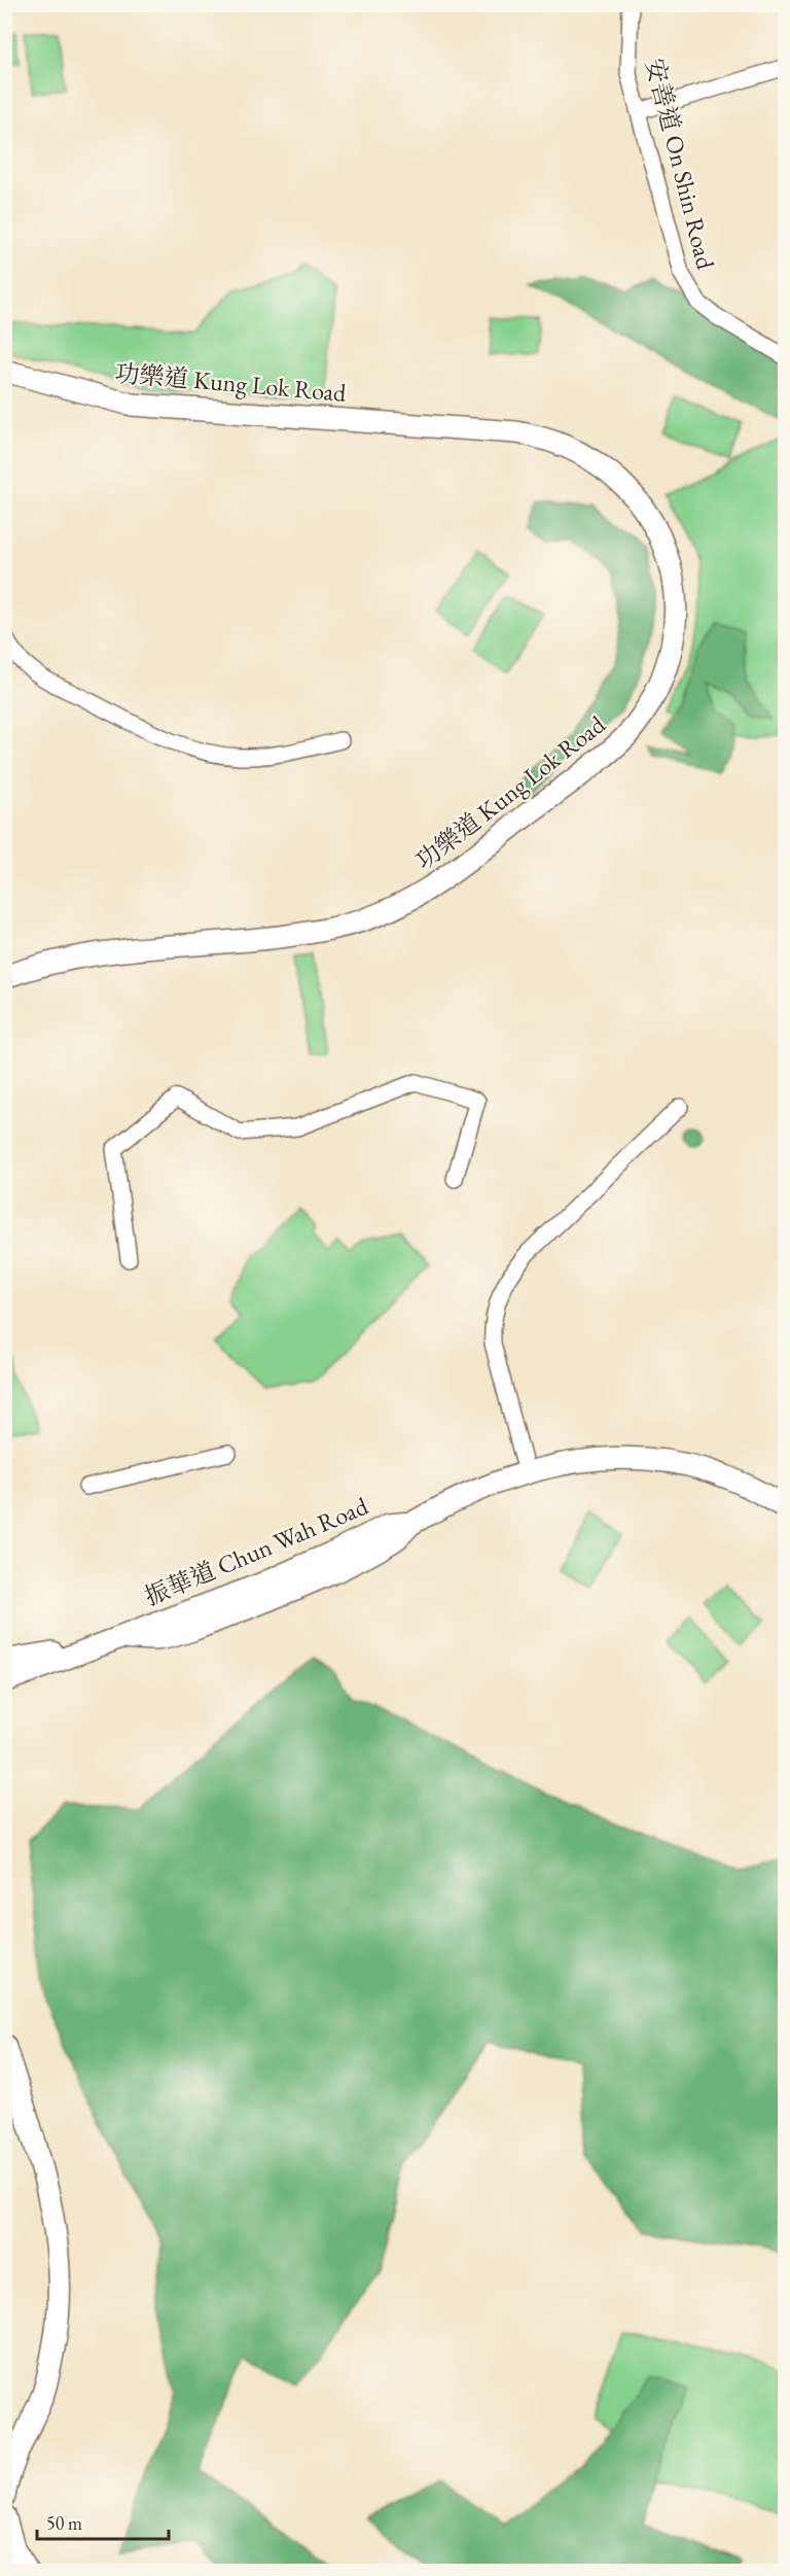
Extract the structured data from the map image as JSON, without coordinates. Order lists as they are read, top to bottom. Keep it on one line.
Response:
{"streets":{"street":["安善道 On Shin Road","功樂道 Kung Lok Road","振華道 Chun Wah Road"]},"scale_bar":"50 m"}
